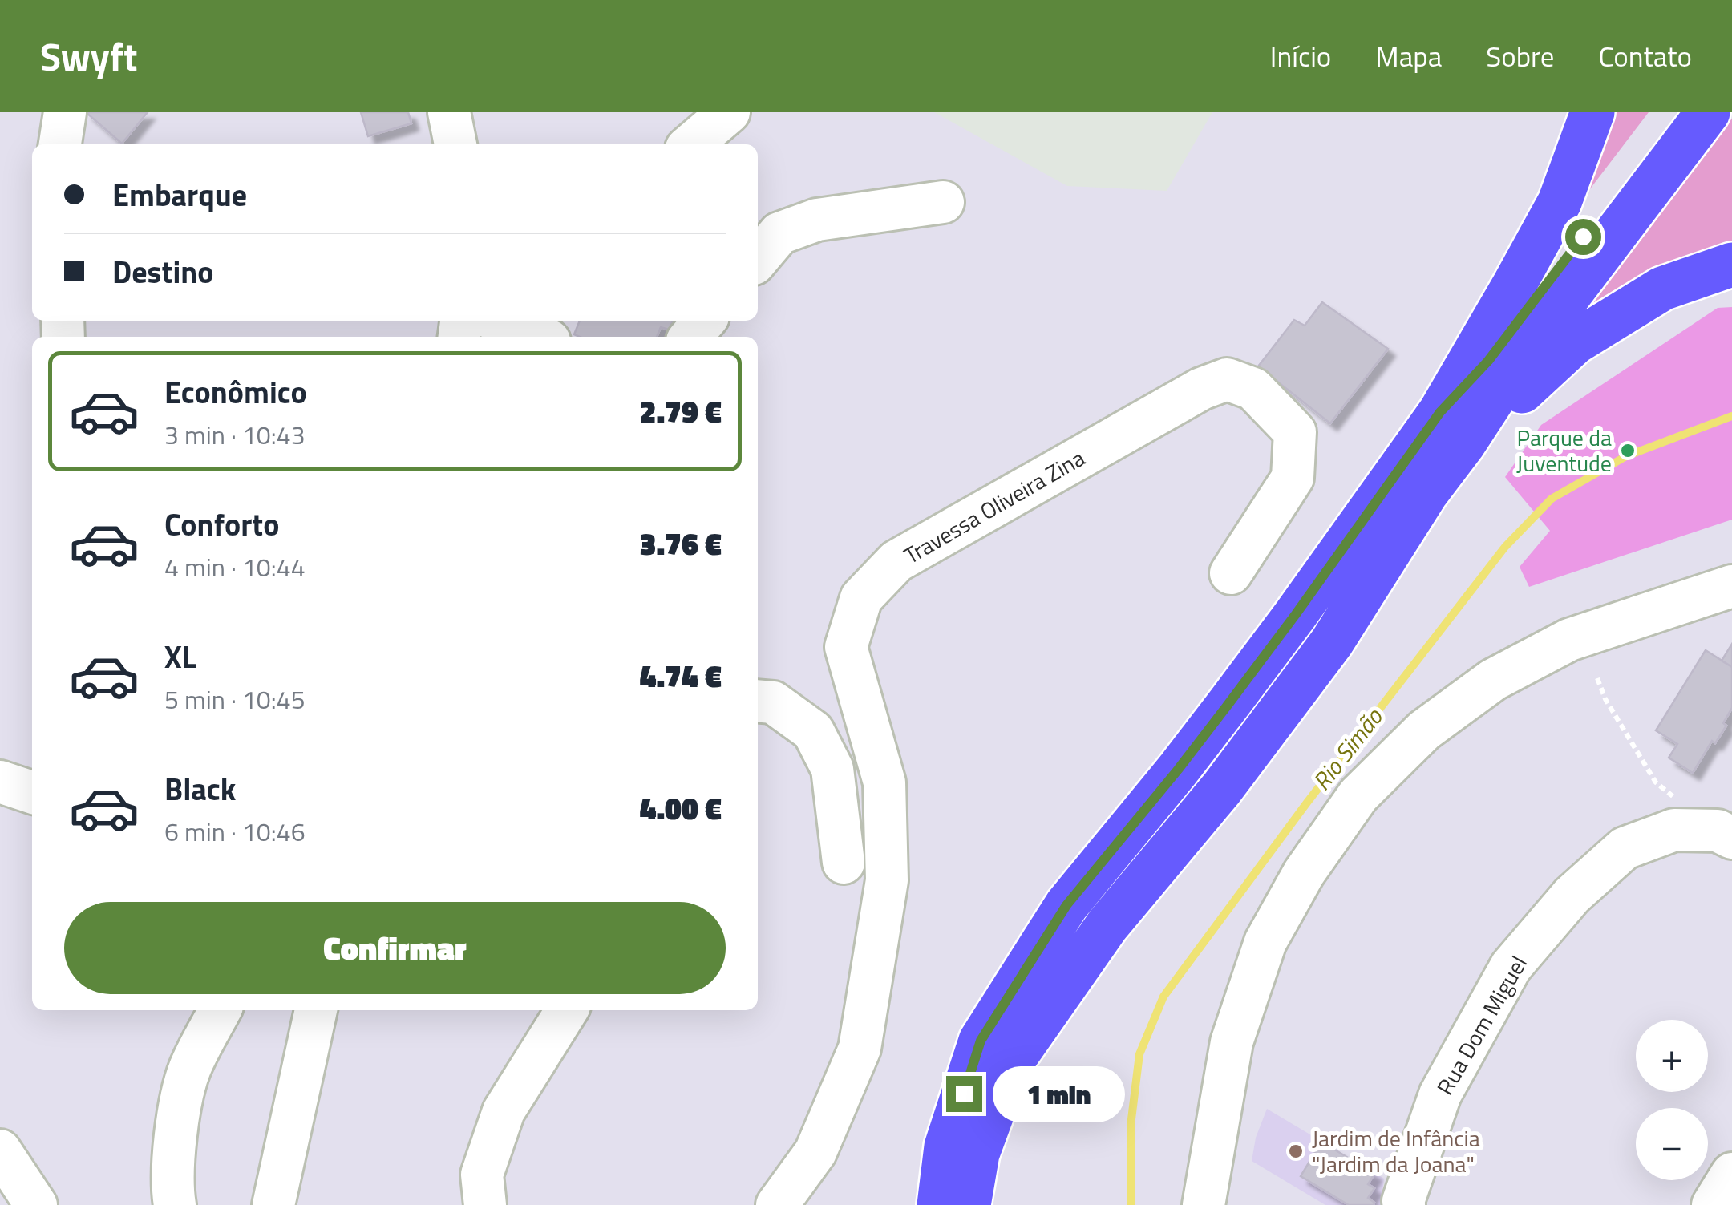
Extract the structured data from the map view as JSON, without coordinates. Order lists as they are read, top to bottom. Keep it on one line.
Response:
{"streets":{"street":["Travessa Oliveira Zina","Rua Dom Miguel"]},"water":["Rio Simão"],"places":["Parque da Juventude","Jardim de Infância \"Jardim da Joana\""],"page":{"header":"Swyft","nav":["Início","Mapa","Sobre","Contato"],"banner":["Embarque","Destino"],"list":[{"name":"Econômico","note":"3 min · 10:43","value":"2.79 €"},{"name":"Conforto","note":"4 min · 10:44","value":"3.76 €"},{"name":"XL","note":"5 min · 10:45","value":"4.74 €"},{"name":"Black","note":"6 min · 10:46","value":"4.00 €"}],"buttons":"Confirmar","map_buttons":["+","−"],"bubble":"1 min"}}
